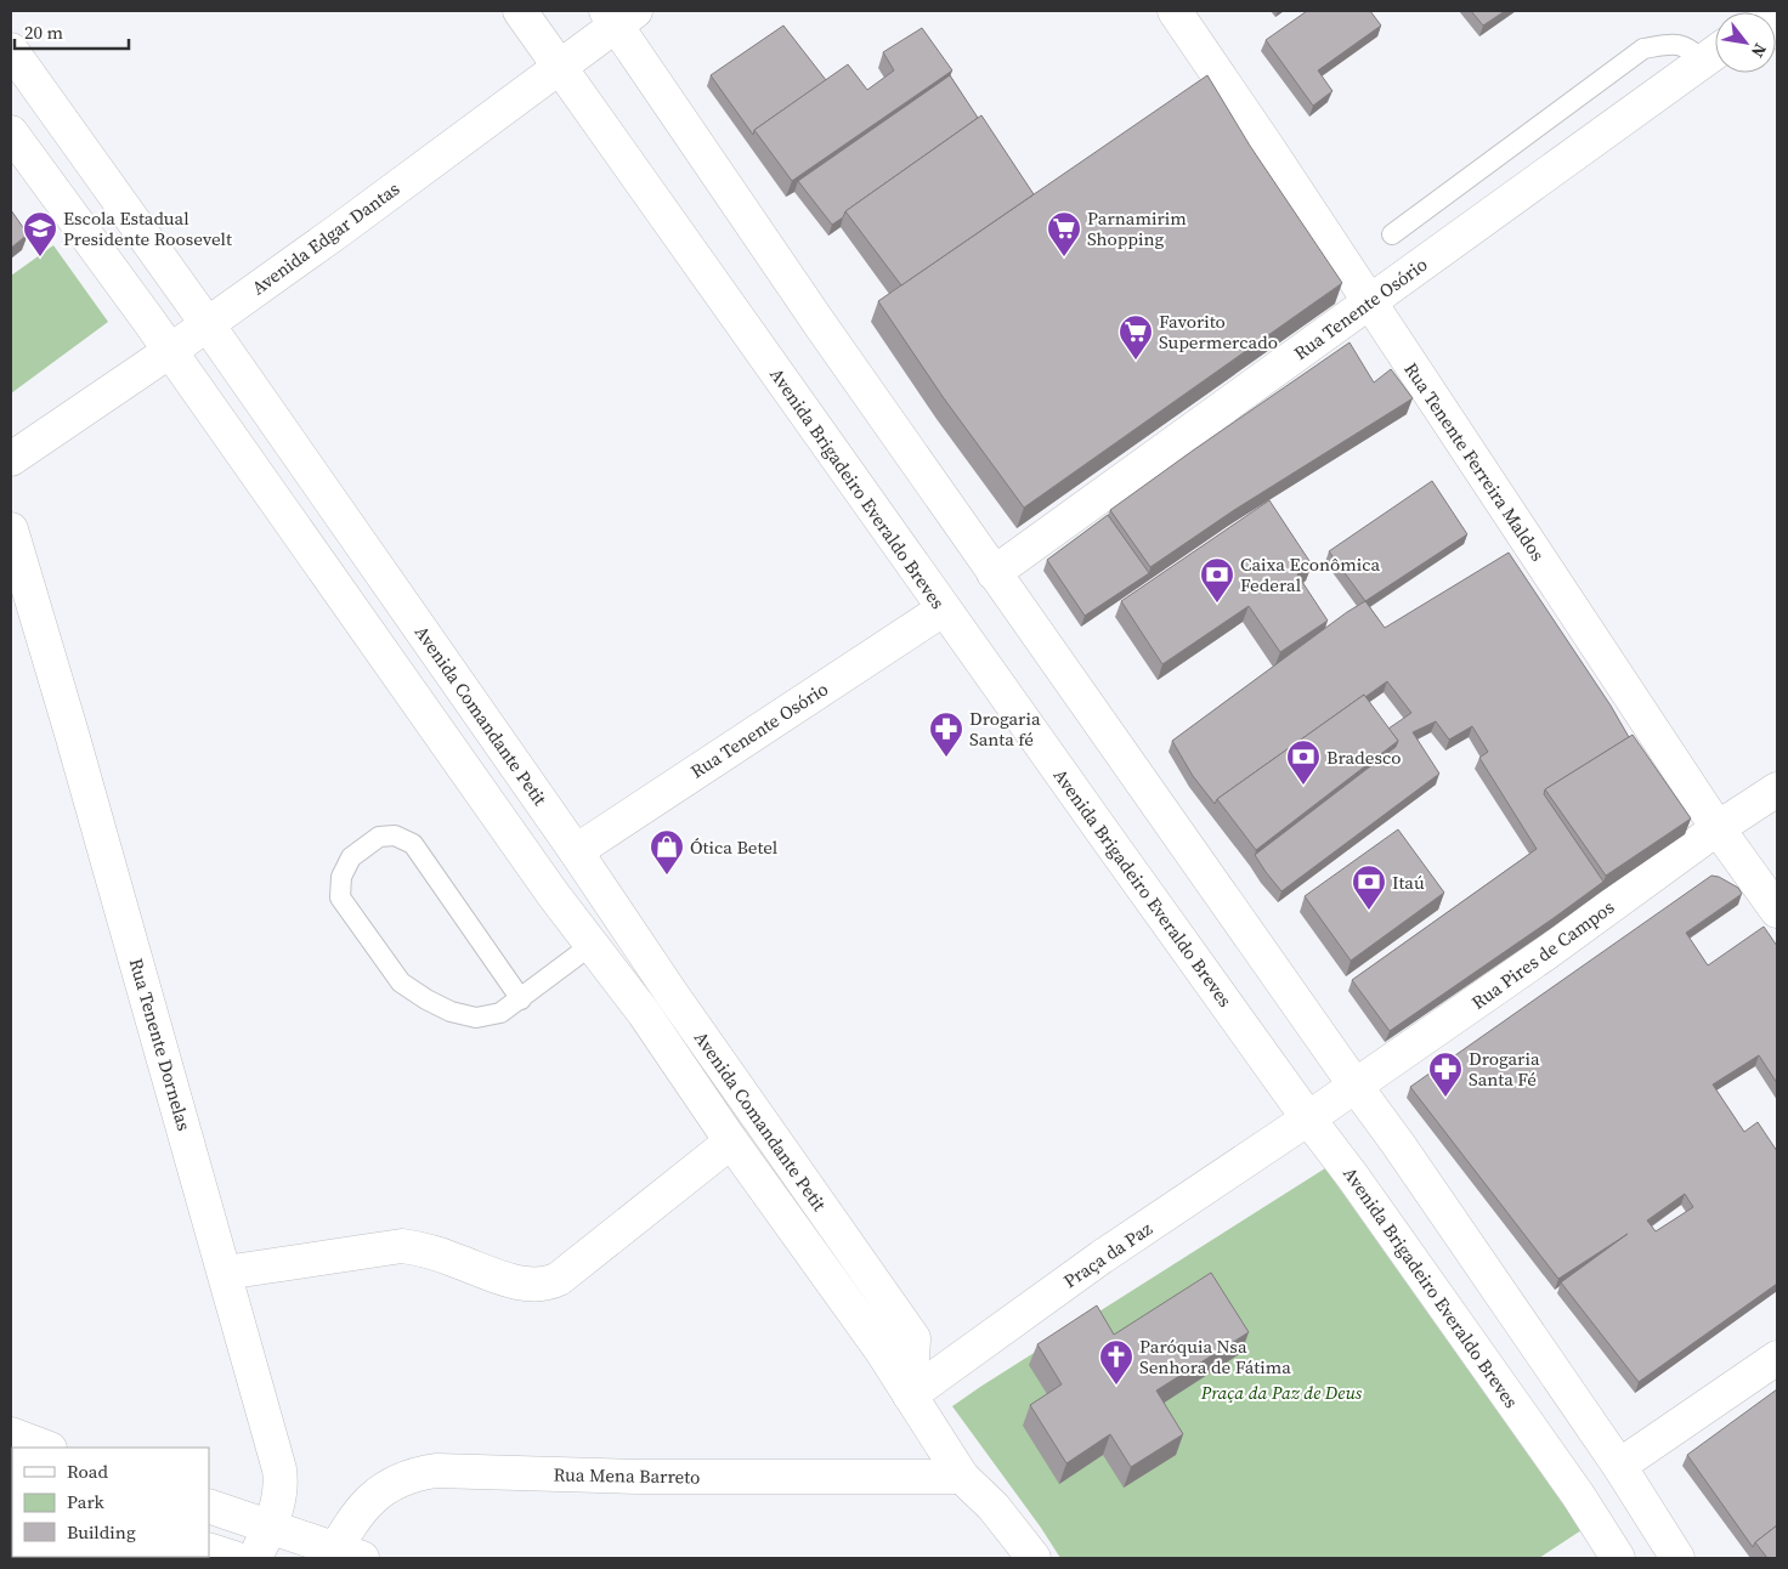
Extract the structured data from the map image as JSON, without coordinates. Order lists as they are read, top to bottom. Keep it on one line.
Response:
{"streets":{"street":["Avenida Edgar Dantas","Rua Tenente Osório","Rua Tenente Ferreira Maldos","Avenida Brigadeiro Everaldo Breves","Avenida Comandante Petit","Rua Pires de Campos","Rua Tenente Dornelas","Praça da Paz","Rua Mena Barreto"]},"crossings":[["Avenida Edgar Dantas","Avenida Brigadeiro Everaldo Breves"],["Avenida Edgar Dantas","Avenida Comandante Petit"],["Rua Tenente Osório","Rua Tenente Ferreira Maldos"],["Rua Tenente Osório","Avenida Brigadeiro Everaldo Breves"],["Rua Tenente Osório","Avenida Comandante Petit"],["Rua Tenente Ferreira Maldos","Rua Pires de Campos"],["Avenida Brigadeiro Everaldo Breves","Rua Pires de Campos"],["Avenida Brigadeiro Everaldo Breves","Praça da Paz"],["Avenida Comandante Petit","Praça da Paz"],["Avenida Comandante Petit","Rua Mena Barreto"],["Rua Pires de Campos","Praça da Paz"]],"parks":["Praça da Paz de Deus"],"places":{"school or university":["Escola Estadual Presidente Roosevelt"],"supermarket":["Parnamirim Shopping","Favorito Supermercado"],"bank":["Caixa Econômica Federal","Bradesco","Itaú"],"pharmacy":["Drogaria Santa fé","Drogaria Santa Fé"],"shop":["Ótica Betel"],"church":["Paróquia Nsa Senhora de Fátima"]},"legend":["Road","Park","Building"],"scale_bar":"20 m","north":"bottom right"}
